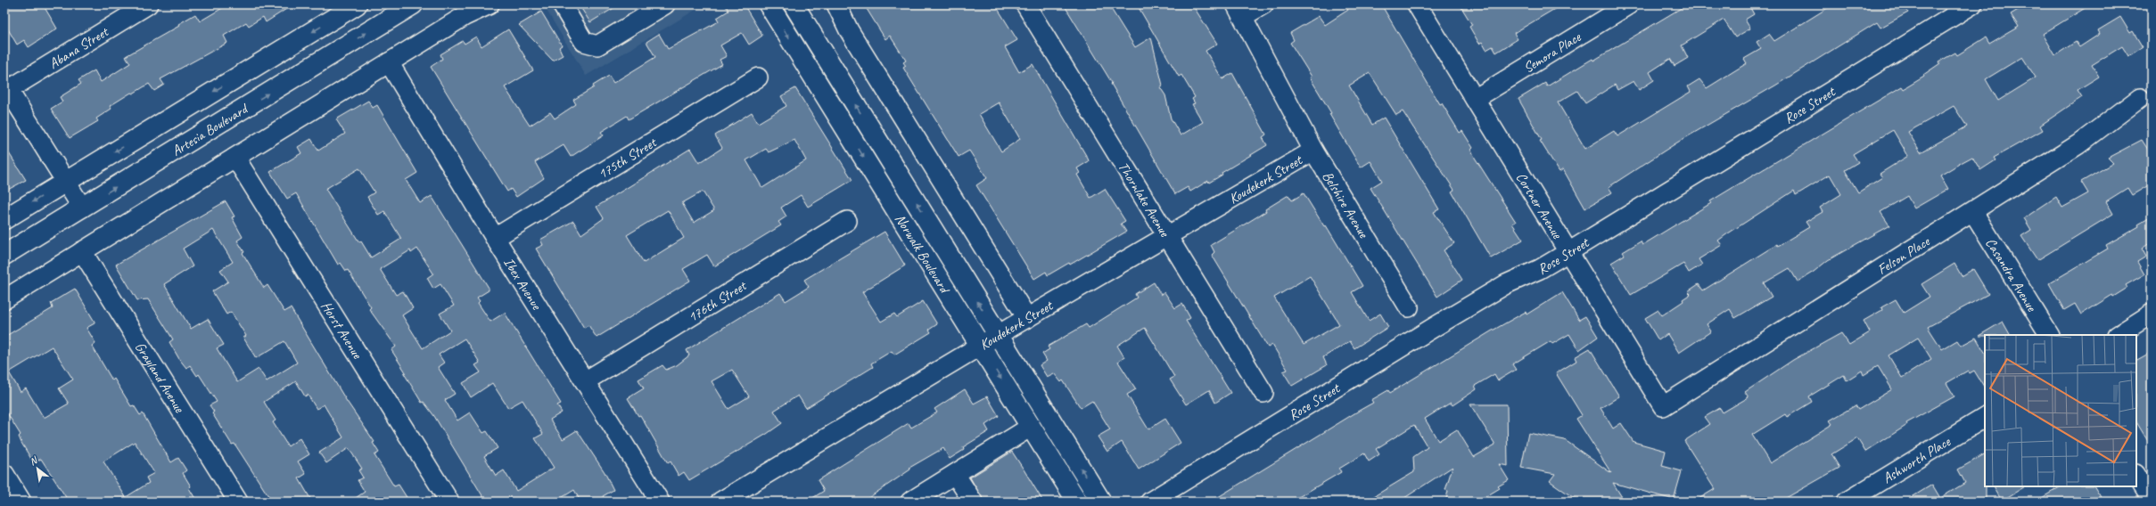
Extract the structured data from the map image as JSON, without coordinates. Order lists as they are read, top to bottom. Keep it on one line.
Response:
{"streets":{"main road":["Artesia Boulevard","Norwalk Boulevard"],"street":["Abana Street","Semora Place","Rose Street","175th Street","Koudekerk Street","Thornlake Avenue","Belshire Avenue","Cortner Avenue","Felson Place","Casandra Avenue","Ibex Avenue","176th Street","Horst Avenue","Grayland Avenue","Ashworth Place"]},"crossings":[["Semora Place","Cortner Avenue"],["Rose Street","Cortner Avenue"],["175th Street","Ibex Avenue"],["Koudekerk Street","Thornlake Avenue"],["Koudekerk Street","Belshire Avenue"],["Koudekerk Street","Norwalk Boulevard"],["Cortner Avenue","Felson Place"],["Felson Place","Casandra Avenue"],["Ibex Avenue","176th Street"]],"north":"top left"}
